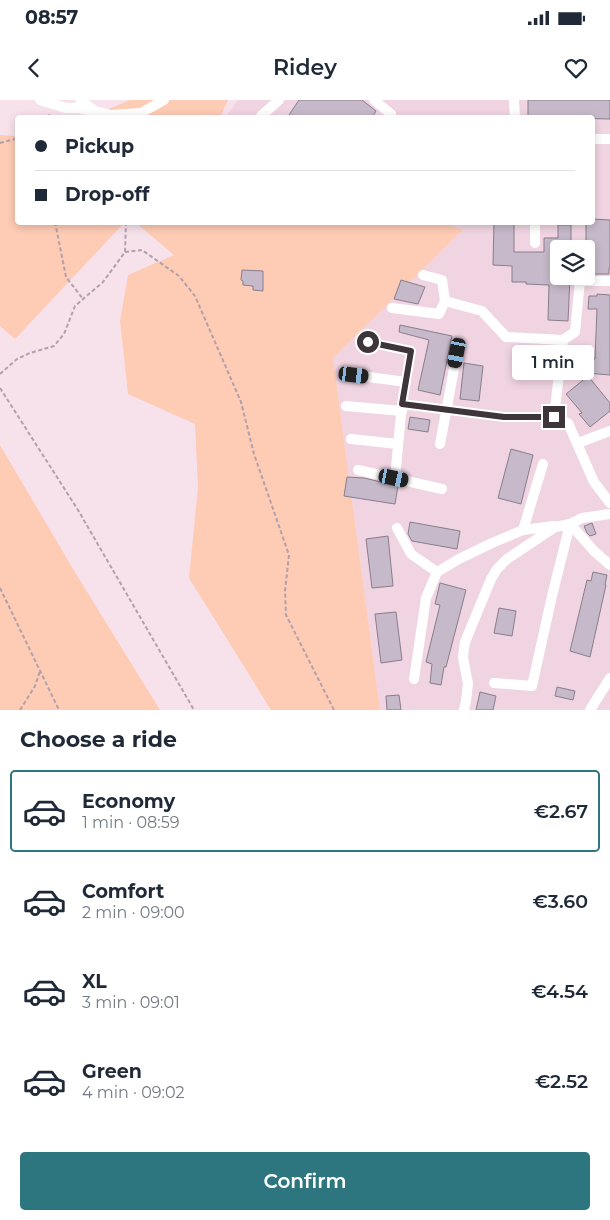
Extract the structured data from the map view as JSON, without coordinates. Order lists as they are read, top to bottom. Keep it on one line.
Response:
{"page":{"status":"08:57","header":"Ridey","banner":["Pickup","Drop-off"],"bubble":"1 min","heading":"Choose a ride","list":[{"name":"Economy","note":"1 min · 08:59","value":"€2.67"},{"name":"Comfort","note":"2 min · 09:00","value":"€3.60"},{"name":"XL","note":"3 min · 09:01","value":"€4.54"},{"name":"Green","note":"4 min · 09:02","value":"€2.52"}],"buttons":"Confirm"}}
